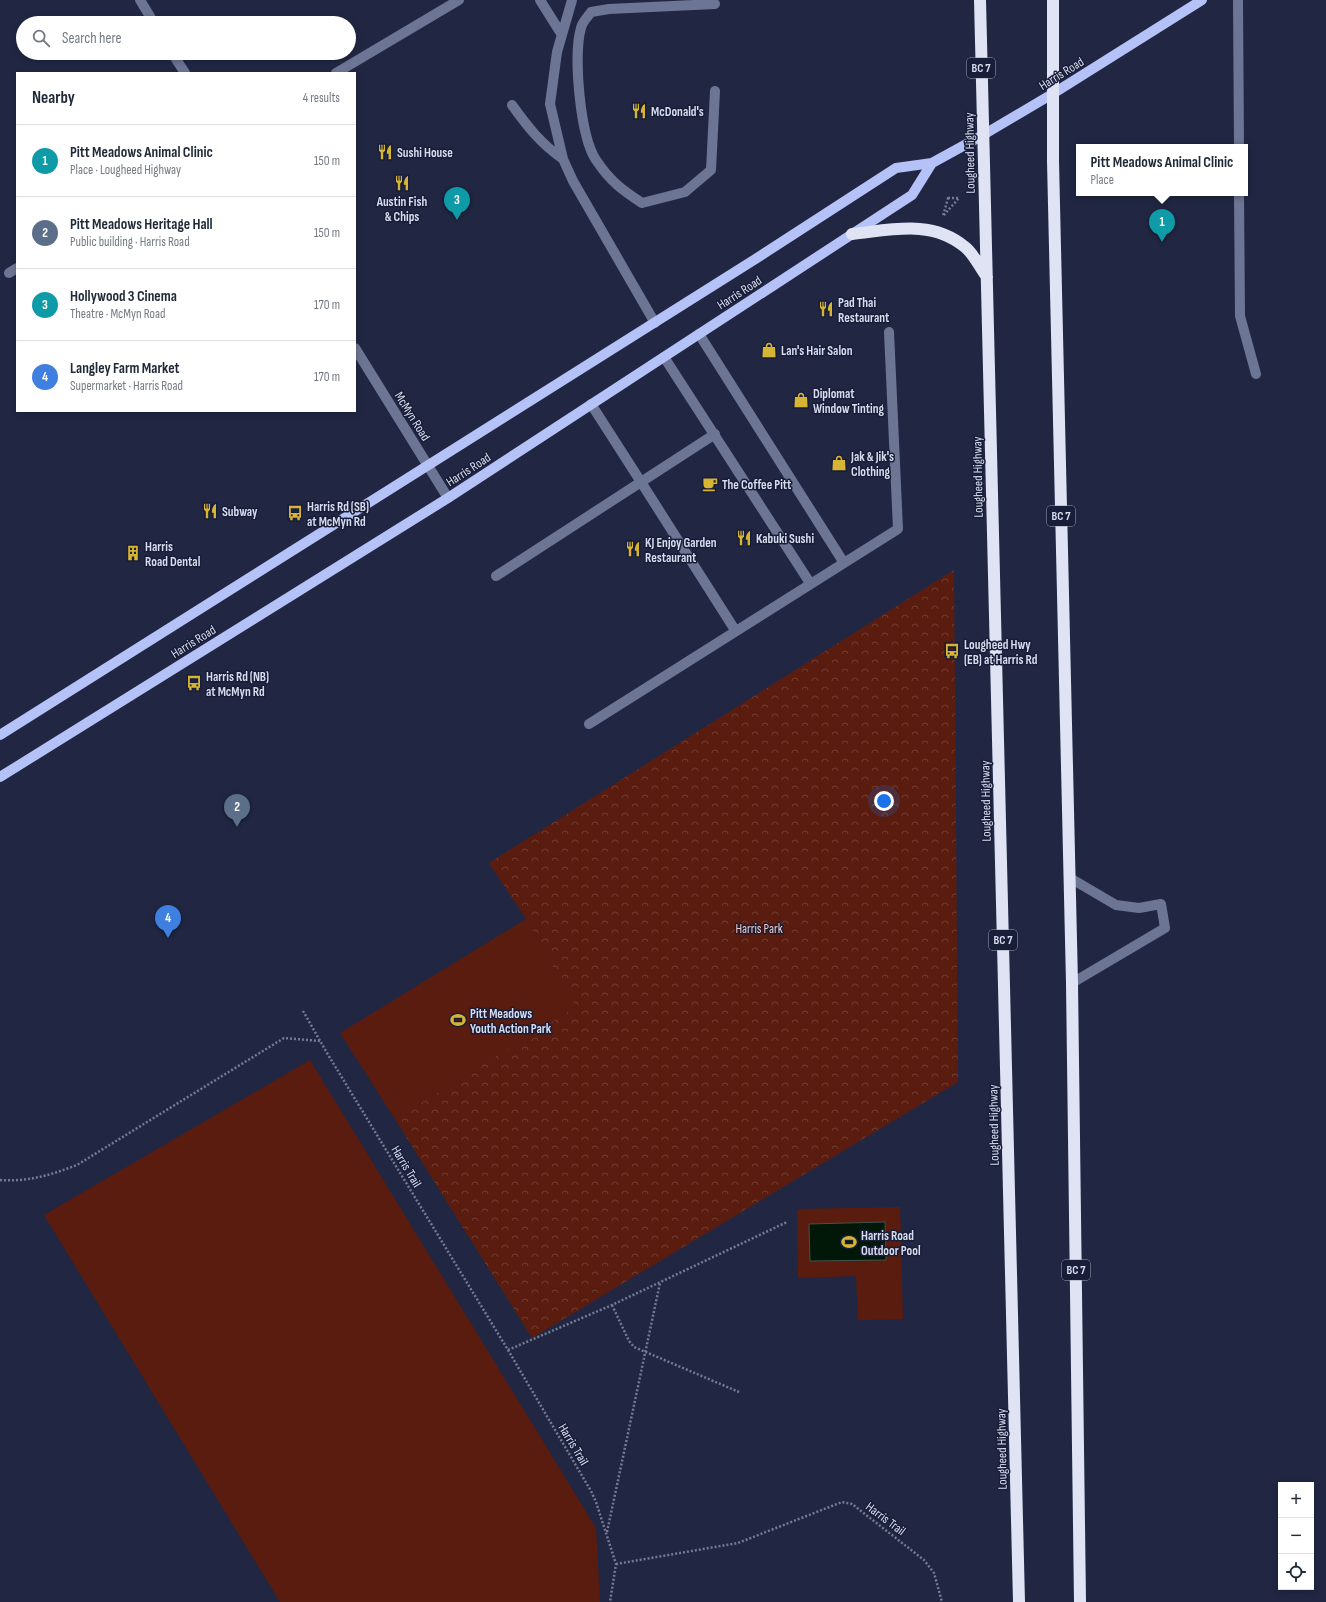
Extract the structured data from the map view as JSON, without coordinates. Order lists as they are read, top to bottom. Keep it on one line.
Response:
{"streets":{"highway":["BC 7","Lougheed Highway"],"main road":["Harris Road"],"street":["McMyn Road"],"path":["Harris Trail"]},"crossings":[["BC 7","Harris Road"],["Harris Road","Lougheed Highway"],["Harris Road","McMyn Road"]],"parks":["Harris Park"],"places":{"restaurant":["McDonald's","Sushi House","Austin Fish & Chips","Pad Thai Restaurant","Subway","Kabuki Sushi","KJ Enjoy Garden Restaurant"],"shop":["Lan's Hair Salon","Diplomat Window Tinting","Jak & Jik's Clothing"],"cafe":["The Coffee Pitt"],"bus stop":["Harris Rd (SB) at McMyn Rd","Lougheed Hwy (EB) at Harris Rd","Harris Rd (NB) at McMyn Rd"],"building":["Harris Road Dental"],"sports":["Pitt Meadows Youth Action Park","Harris Road Outdoor Pool"]},"page":{"search":"Search here","heading":["Nearby","4 results"],"list":[{"mark":"1","name":"Pitt Meadows Animal Clinic","note":"Place · Lougheed Highway","value":"150 m"},{"mark":"2","name":"Pitt Meadows Heritage Hall","note":"Public building · Harris Road","value":"150 m"},{"mark":"3","name":"Hollywood 3 Cinema","note":"Theatre · McMyn Road","value":"170 m"},{"mark":"4","name":"Langley Farm Market","note":"Supermarket · Harris Road","value":"170 m"}],"popup":["Pitt Meadows Animal Clinic","Place"],"pins":["3","1","2","4"],"map_buttons":["+","−"]}}
